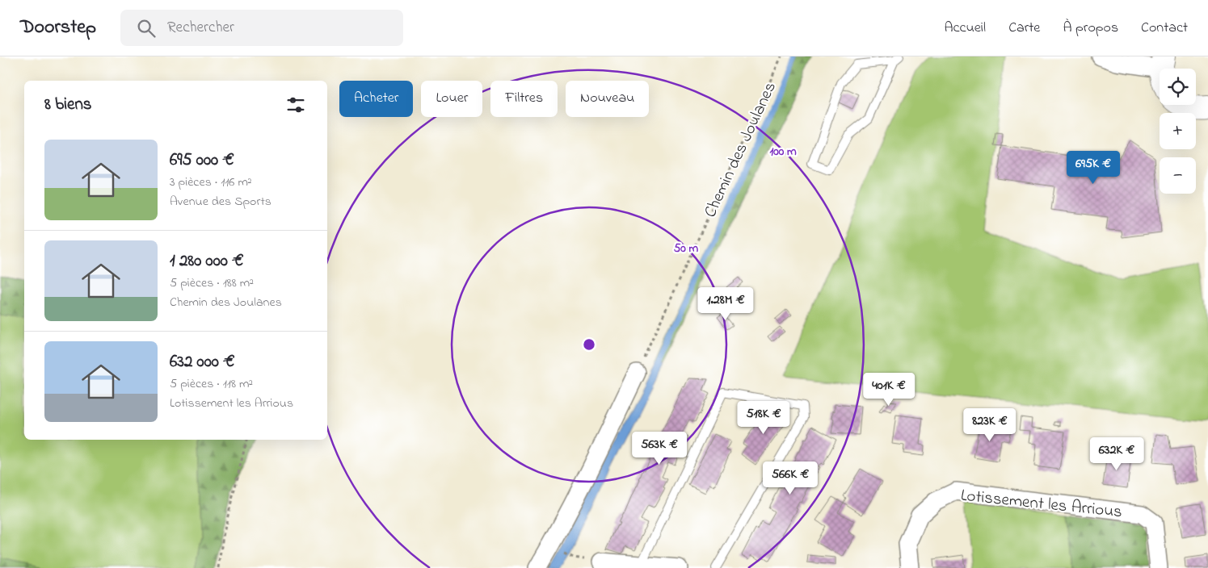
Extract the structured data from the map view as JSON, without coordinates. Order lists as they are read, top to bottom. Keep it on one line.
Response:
{"streets":{"street":["Lotissement les Arrious"],"path":["Chemin des Joulanes"]},"page":{"header":"Doorstep","search":"Rechercher","nav":["Accueil","Carte","À propos","Contact"],"map_buttons":["+","−"],"chip":["Acheter","Louer","Filtres","Nouveau"],"heading":"8 biens","list":[{"name":"695 000 €","note":"3 pièces · 116 m² · Avenue des Sports"},{"name":"1 280 000 €","note":"5 pièces · 188 m² · Chemin des Joulanes"},{"name":"632 000 €","note":"5 pièces · 118 m² · Lotissement les Arrious"}],"price":["695K €","1.28M €","401K €","518K €","823K €","563K €","632K €","566K €"]},"rings":["100 m","50 m"]}
